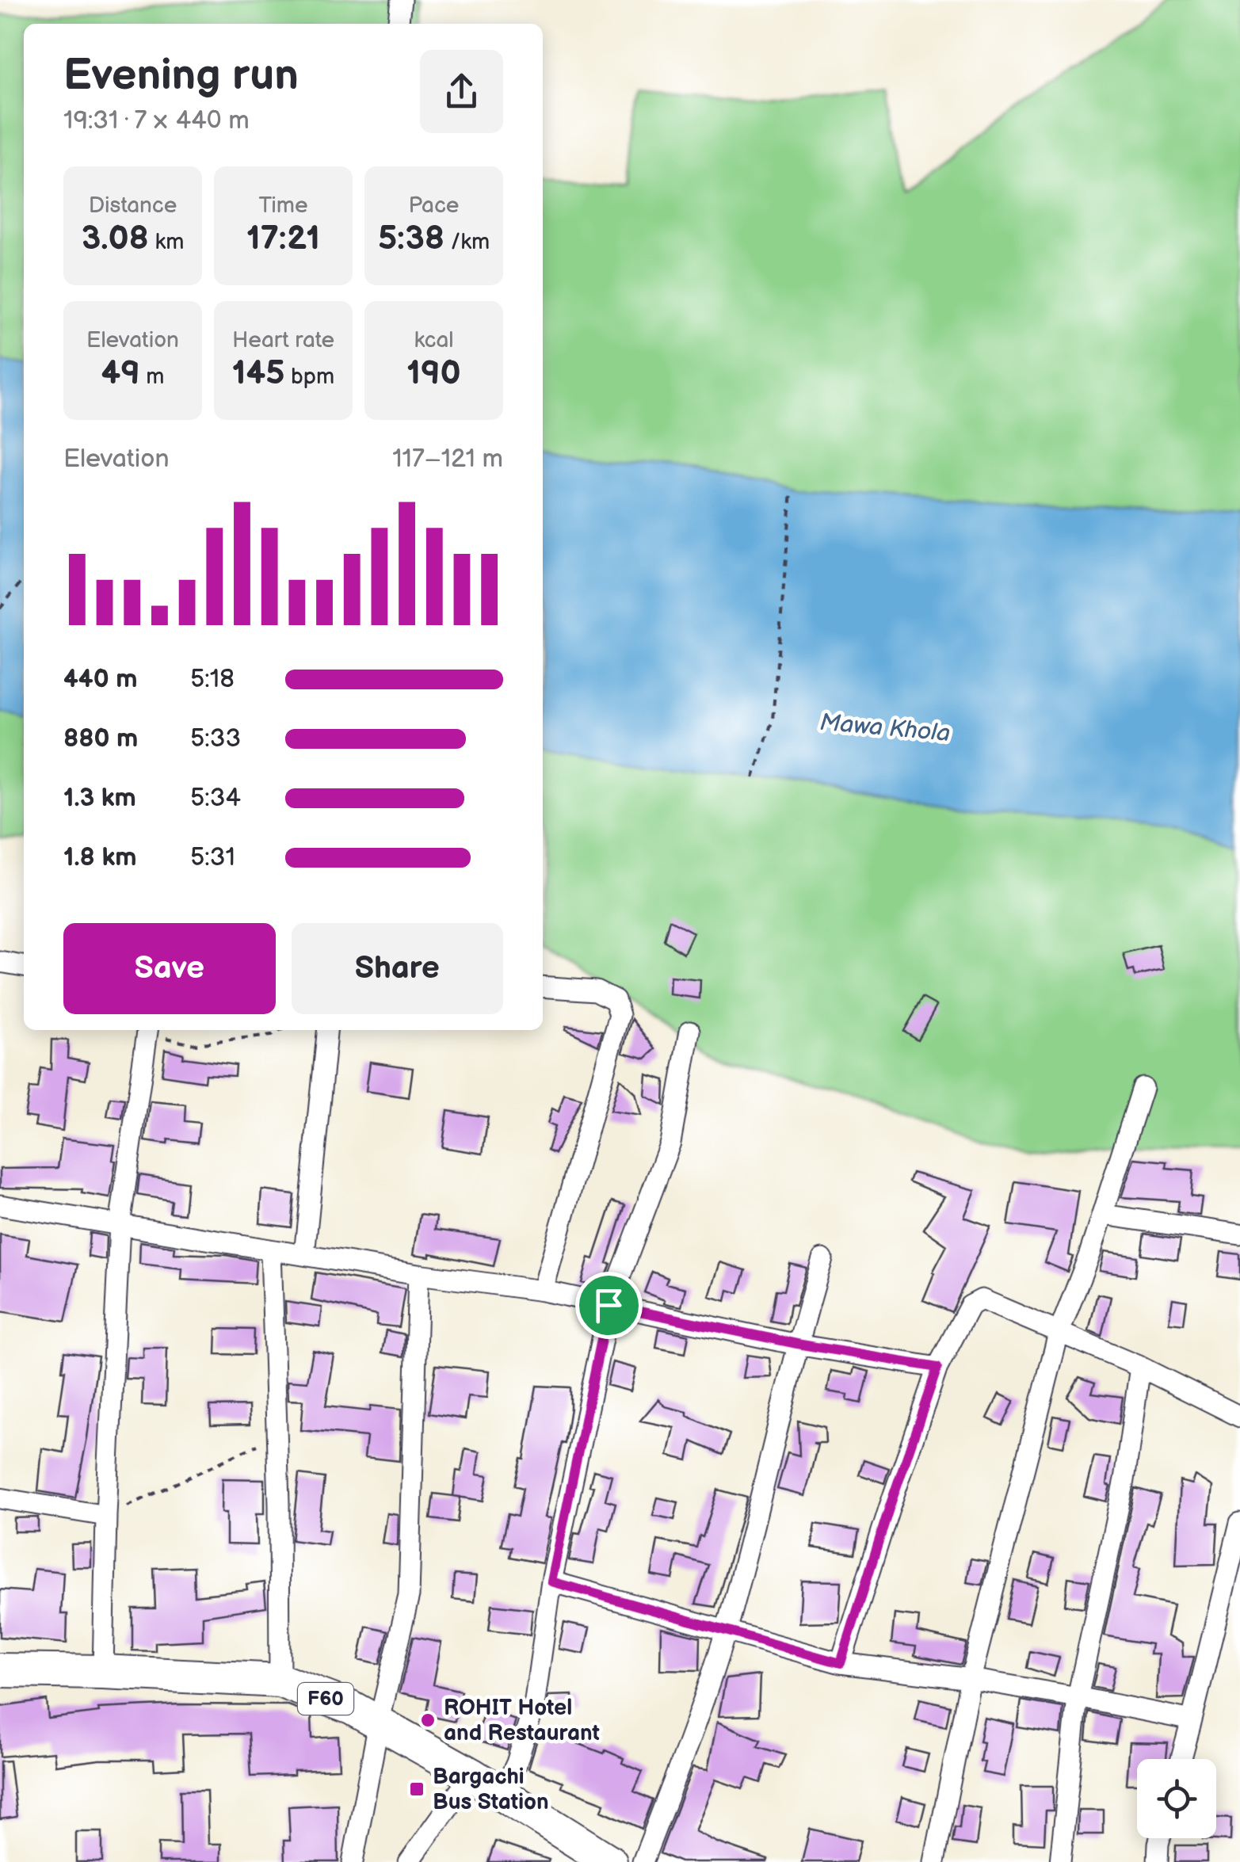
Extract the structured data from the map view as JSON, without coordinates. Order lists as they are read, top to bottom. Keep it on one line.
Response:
{"streets":{"main road":["F60"]},"water":["Mawa Khola"],"places":{"other":["ROHIT Hotel and Restaurant"],"transit":["Bargachi Bus Station"]},"page":{"heading":["Evening run","19:31 · 7 × 440 m"],"stats":[["Distance","3.08 km"],["Time","17:21"],["Pace","5:38 /km"],["Elevation","49 m"],["Heart rate","145 bpm"],["kcal","190"]],"chart":["Elevation","117–121 m"],"list":[{"name":"440 m","note":"5:18"},{"name":"880 m","note":"5:33"},{"name":"1.3 km","note":"5:34"},{"name":"1.8 km","note":"5:31"}],"buttons":["Save","Share"]}}
